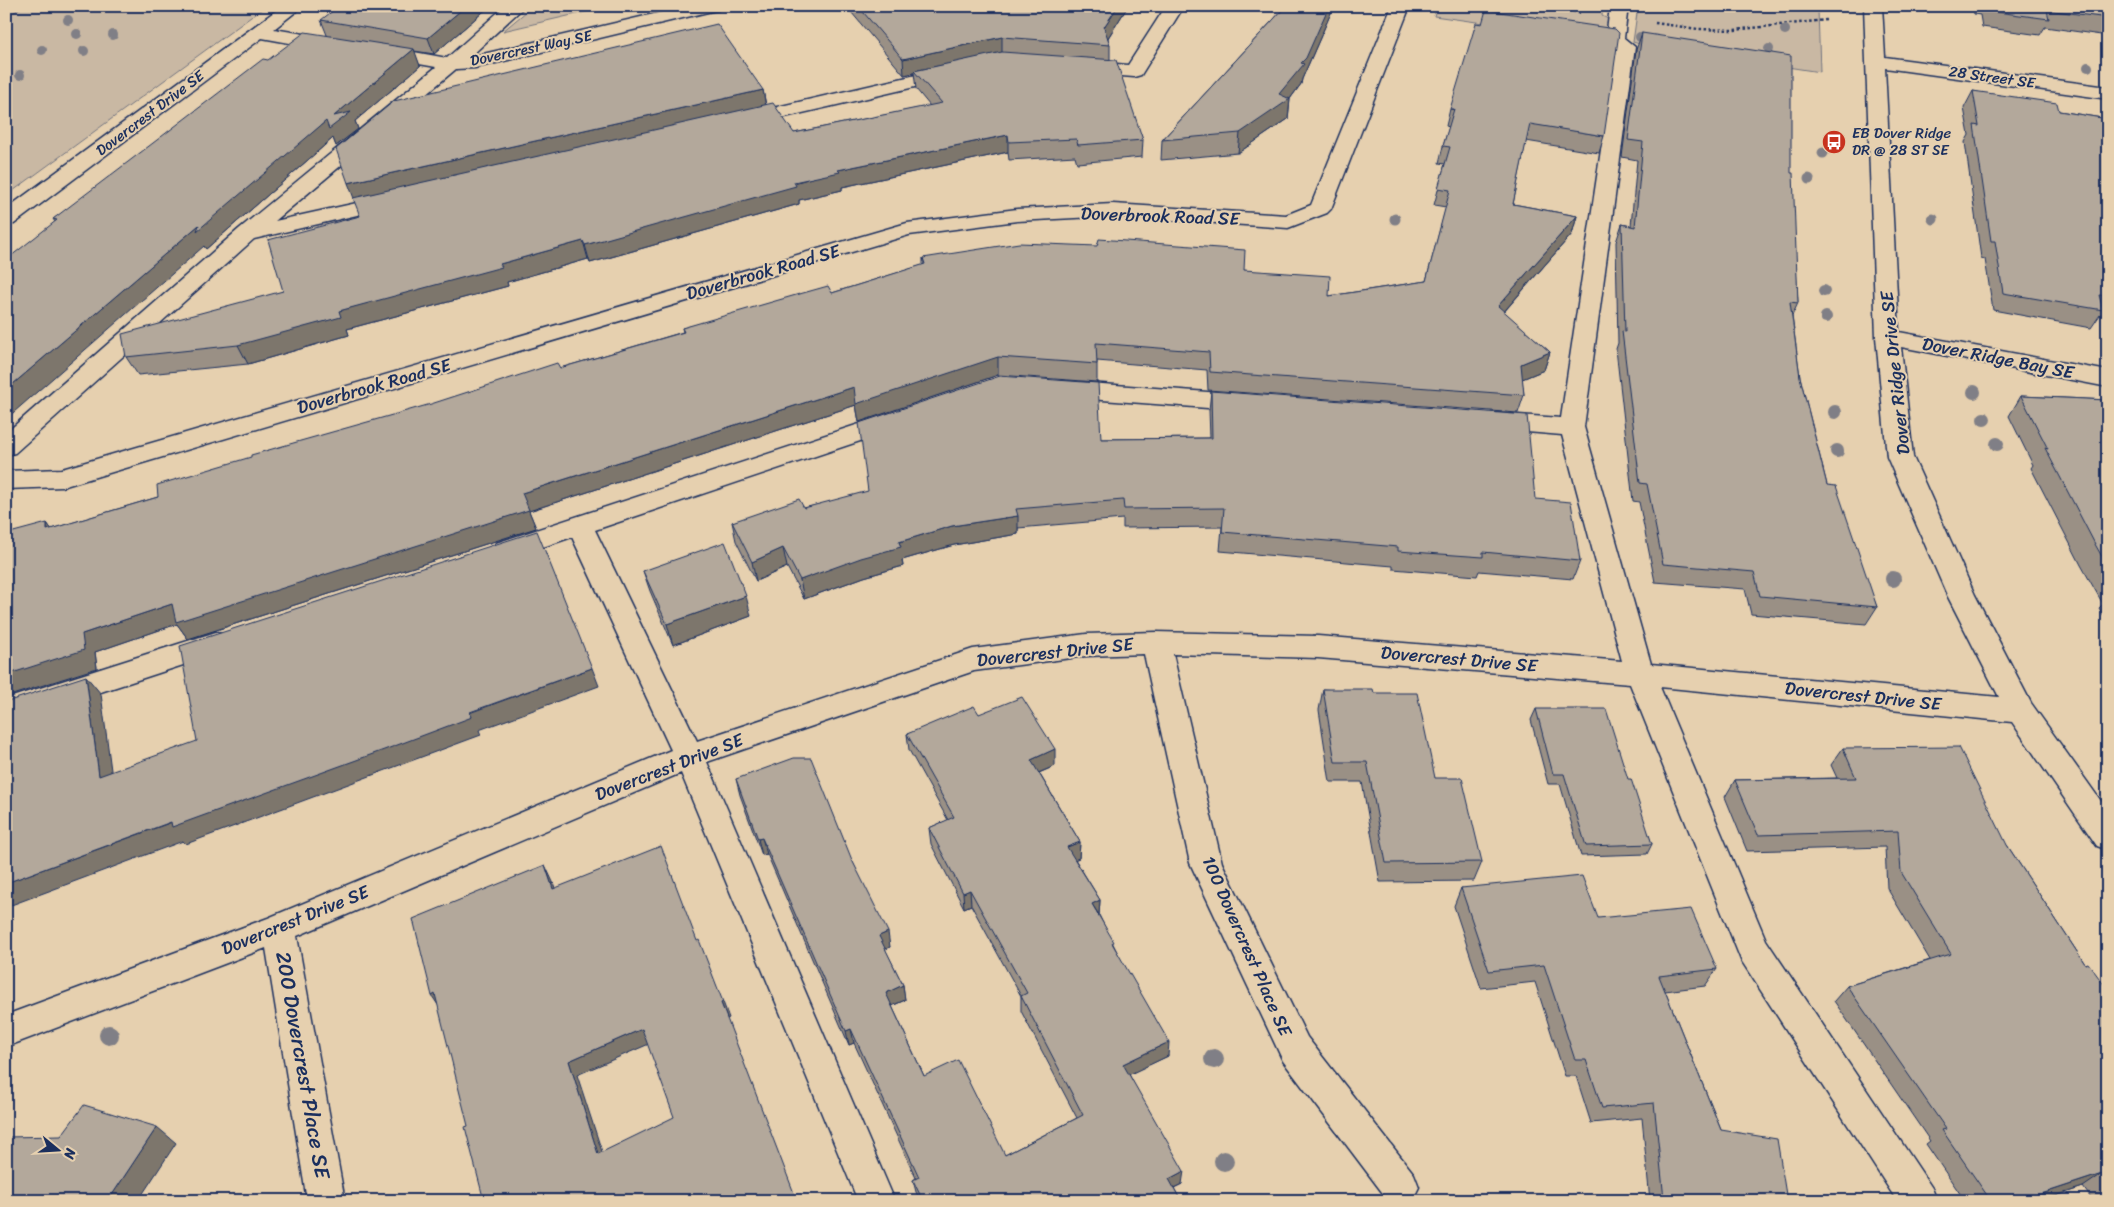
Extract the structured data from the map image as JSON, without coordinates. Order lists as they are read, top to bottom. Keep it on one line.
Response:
{"streets":{"street":["Dovercrest Way SE","28 Street SE","Dovercrest Drive SE","Doverbrook Road SE","Dover Ridge Bay SE","Dover Ridge Drive SE","100 Dovercrest Place SE","200 Dovercrest Place SE"]},"crossings":[["Dovercrest Way SE","Dovercrest Drive SE"],["28 Street SE","Dover Ridge Drive SE"],["Dovercrest Drive SE","Dover Ridge Drive SE"],["Dovercrest Drive SE","100 Dovercrest Place SE"],["Dovercrest Drive SE","200 Dovercrest Place SE"],["Dover Ridge Bay SE","Dover Ridge Drive SE"]],"places":{"bus stop":["EB Dover Ridge DR @ 28 ST SE"]},"north":"right"}
